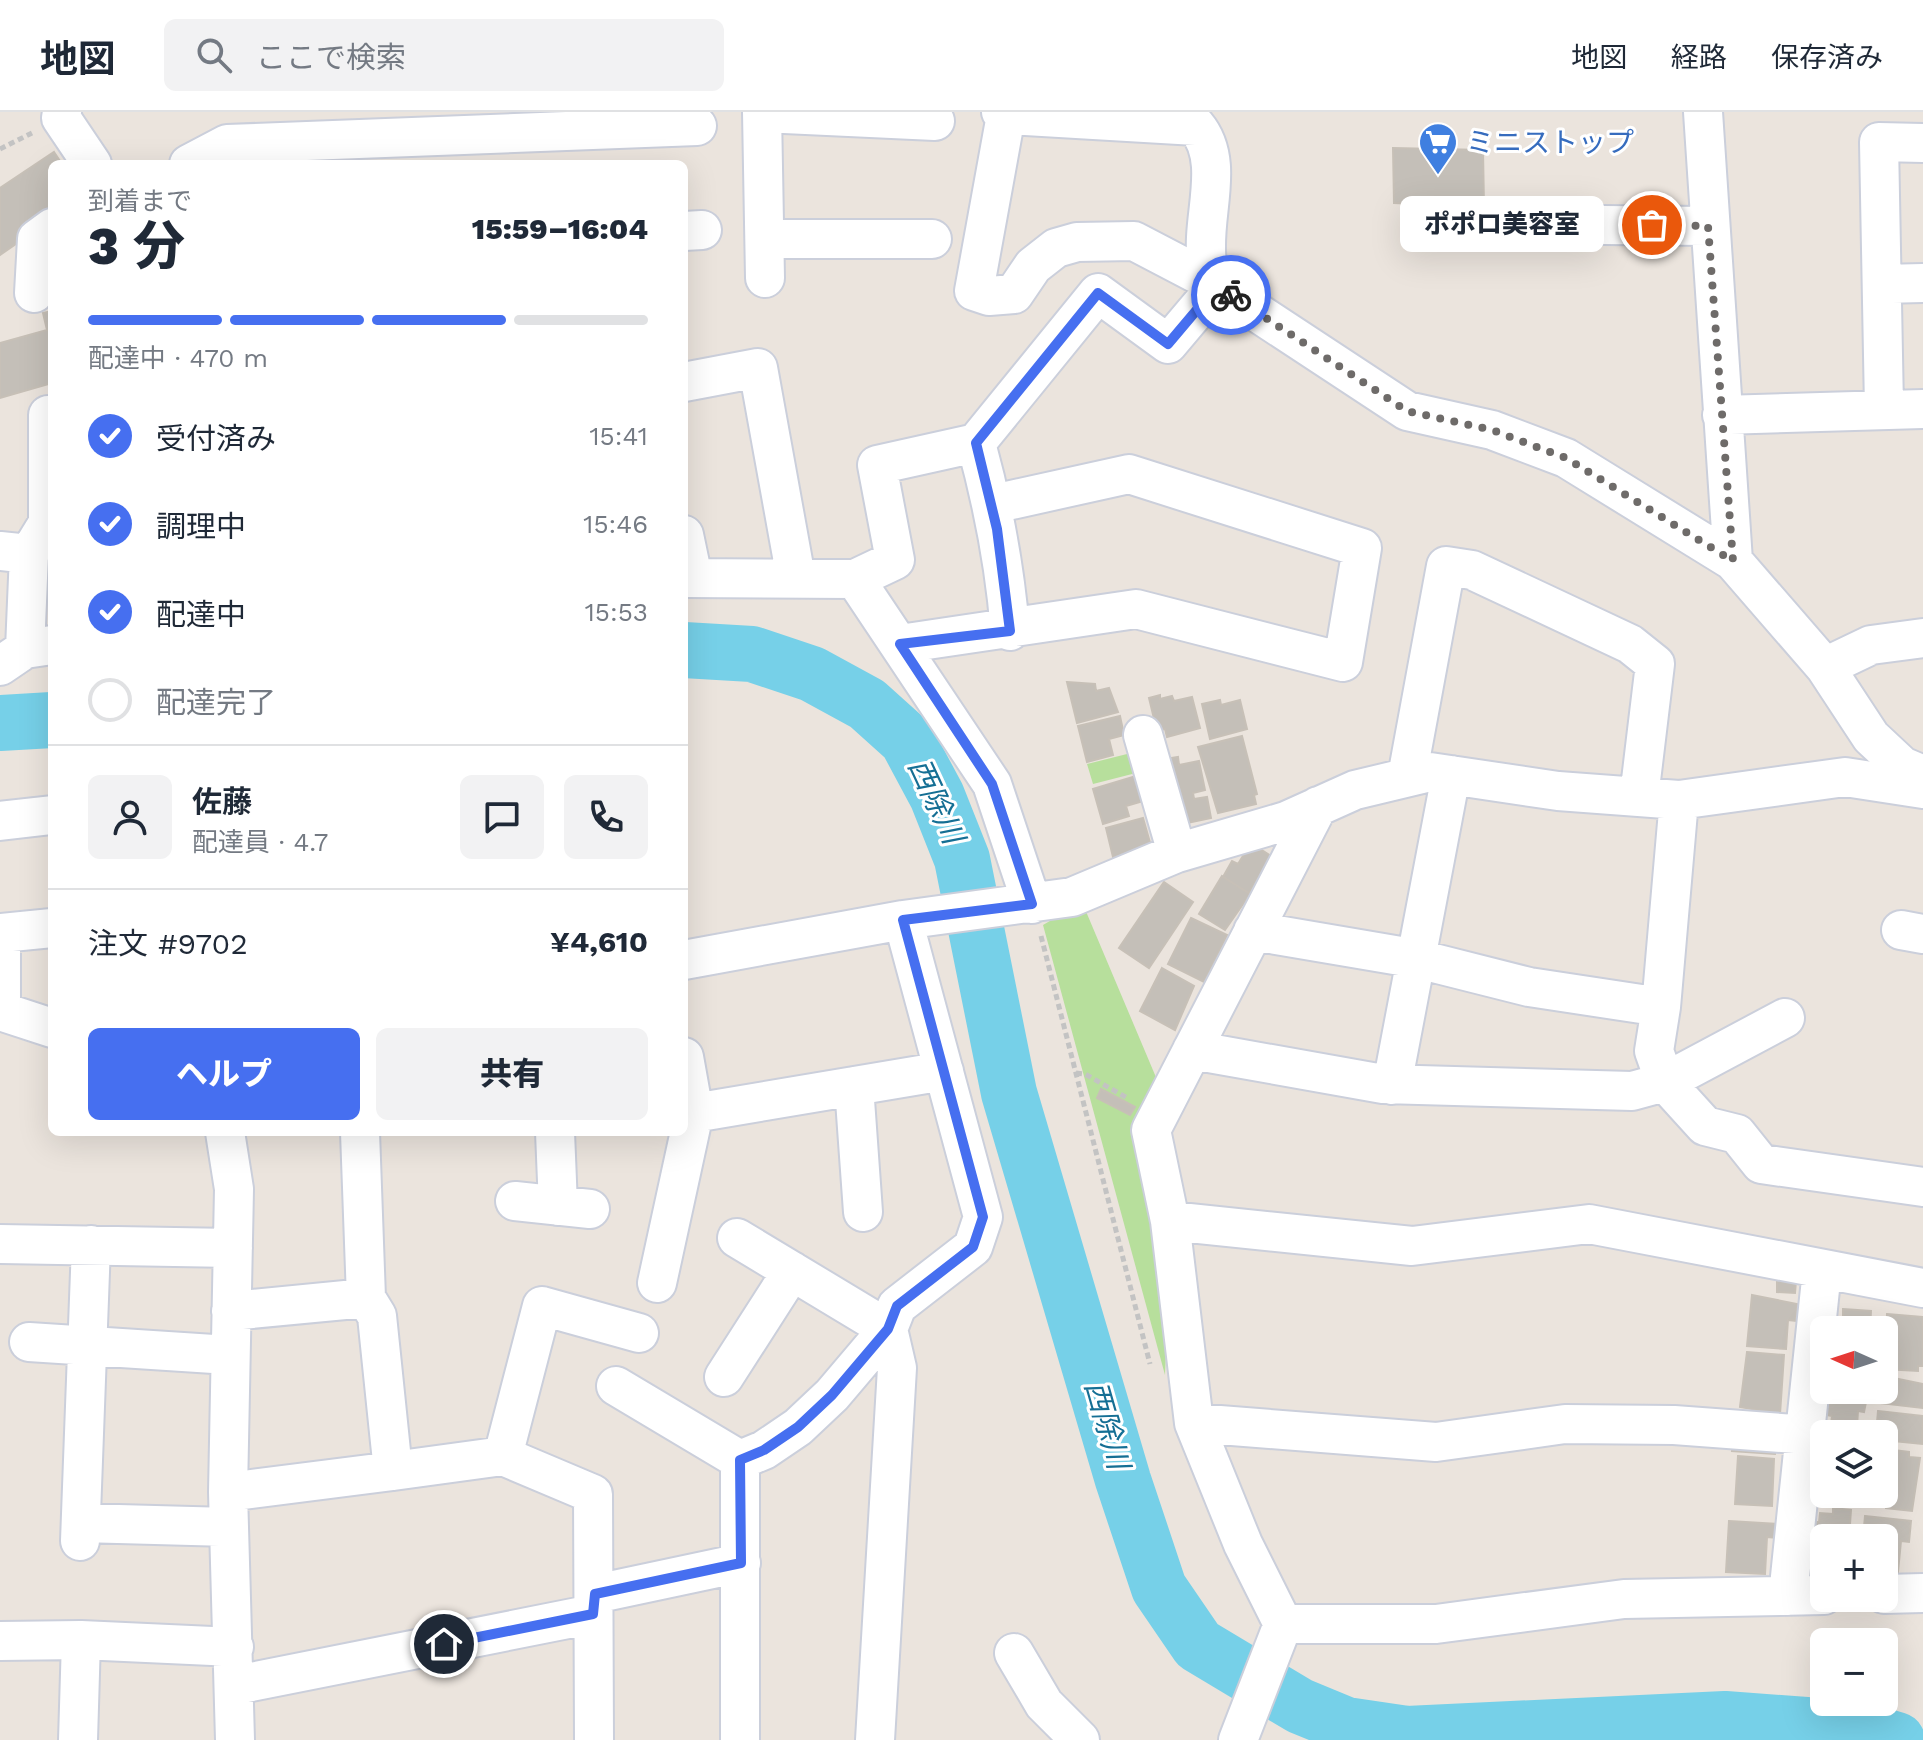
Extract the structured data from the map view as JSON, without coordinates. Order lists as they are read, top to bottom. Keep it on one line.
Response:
{"water":["西除川"],"places":{"supermarket":["ミニストップ"],"other":["ポポロ美容室"]},"north":"left","page":{"header":"地図","search":"ここで検索","nav":["地図","経路","保存済み"],"heading":["3 分","到着まで","15:59–16:04"],"panel":["佐藤","配達員 · 4.7","注文 #9702","¥4,610"],"bubble":"ポポロ美容室","bar":"配達中 · 470 m","list":[["受付済み","15:41"],["調理中","15:46"],["配達中","15:53"],"配達完了"],"buttons":["ヘルプ","共有"],"map_buttons":["+","−"]}}
